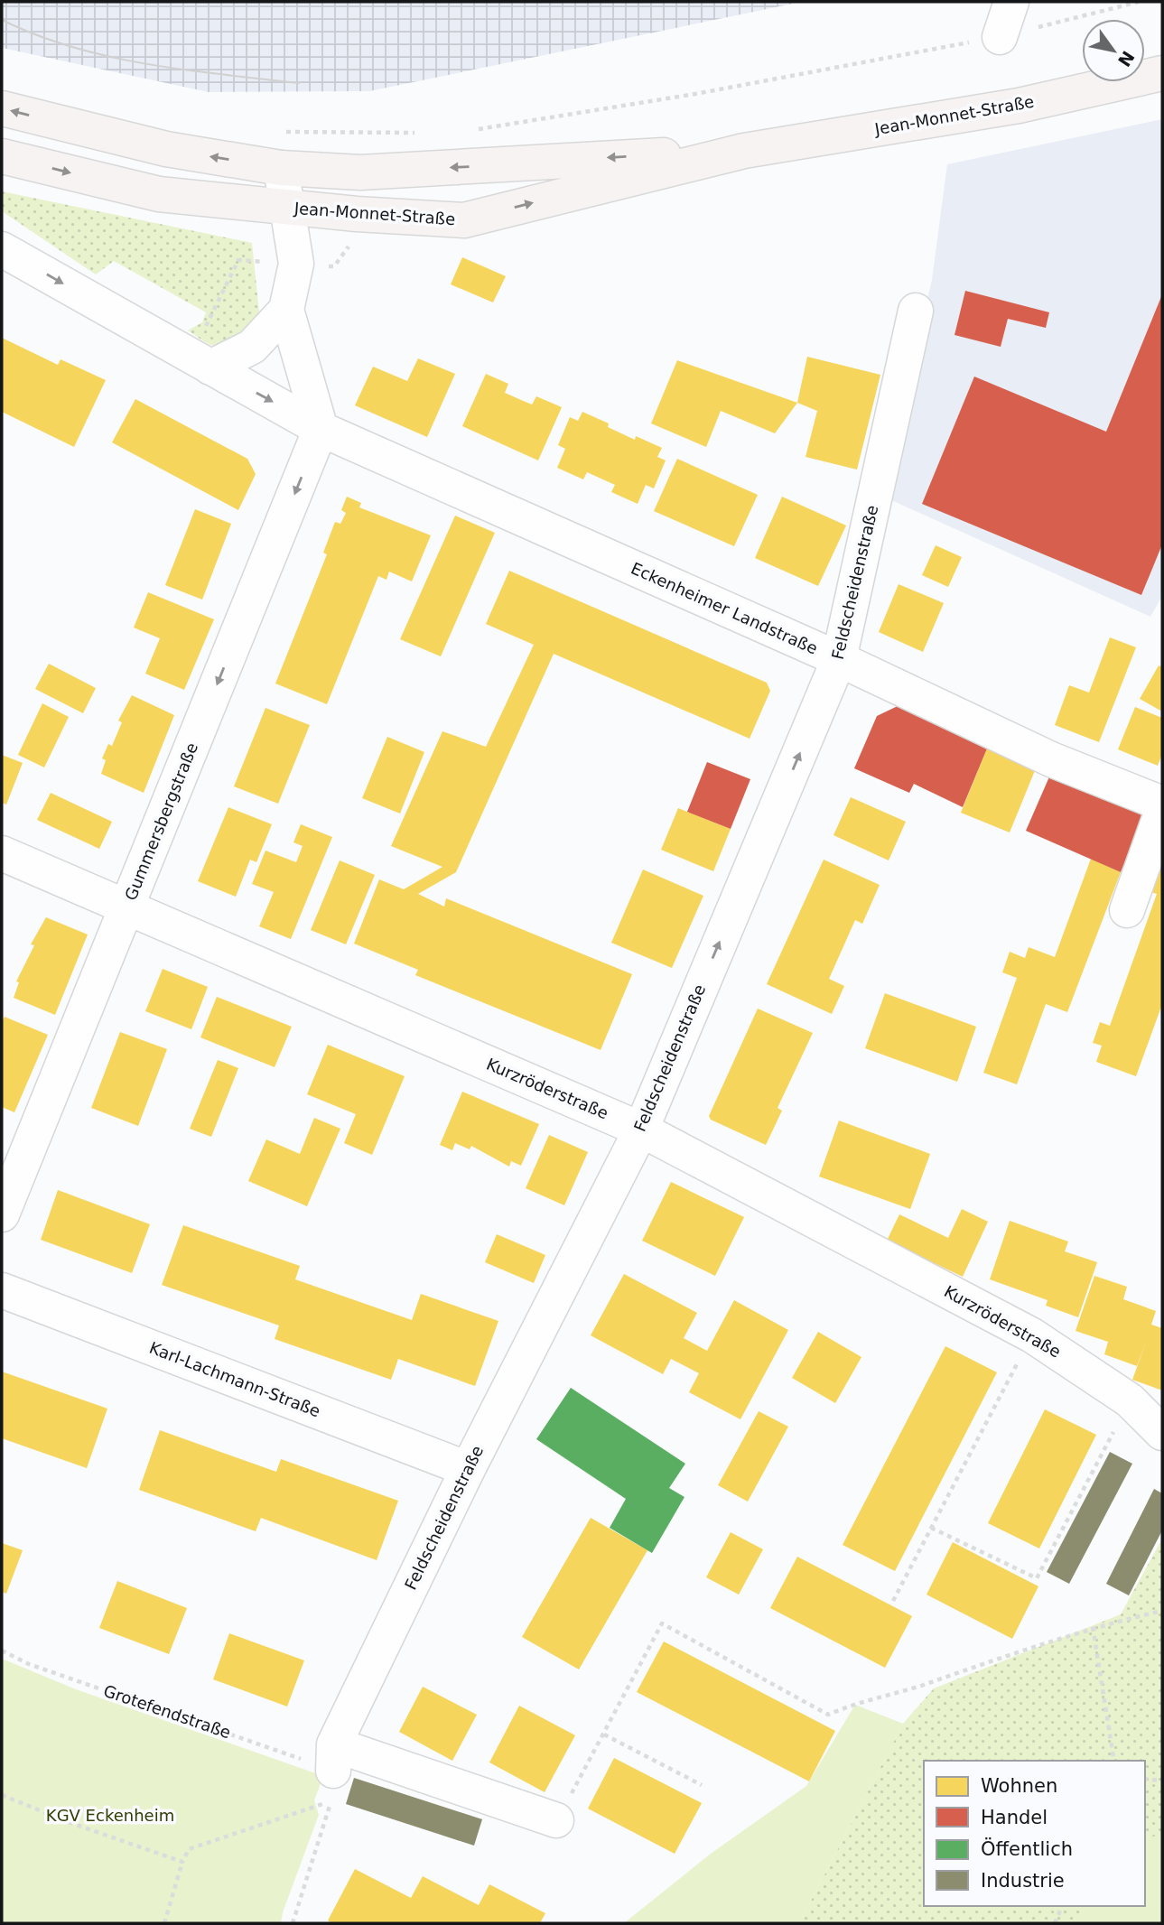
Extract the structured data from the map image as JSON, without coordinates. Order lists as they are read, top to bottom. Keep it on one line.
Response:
{"streets":{"main road":["Jean-Monnet-Straße"],"street":["Feldscheidenstraße","Eckenheimer Landstraße","Gummersbergstraße","Kurzröderstraße","Karl-Lachmann-Straße"],"path":["Grotefendstraße"]},"crossings":[["Feldscheidenstraße","Eckenheimer Landstraße"],["Feldscheidenstraße","Kurzröderstraße"],["Feldscheidenstraße","Karl-Lachmann-Straße"],["Feldscheidenstraße","Grotefendstraße"],["Eckenheimer Landstraße","Gummersbergstraße"],["Gummersbergstraße","Kurzröderstraße"]],"one_way":["Gummersbergstraße"],"parks":["KGV Eckenheim"],"legend":["Wohnen","Handel","Öffentlich","Industrie"],"north":"bottom right"}
